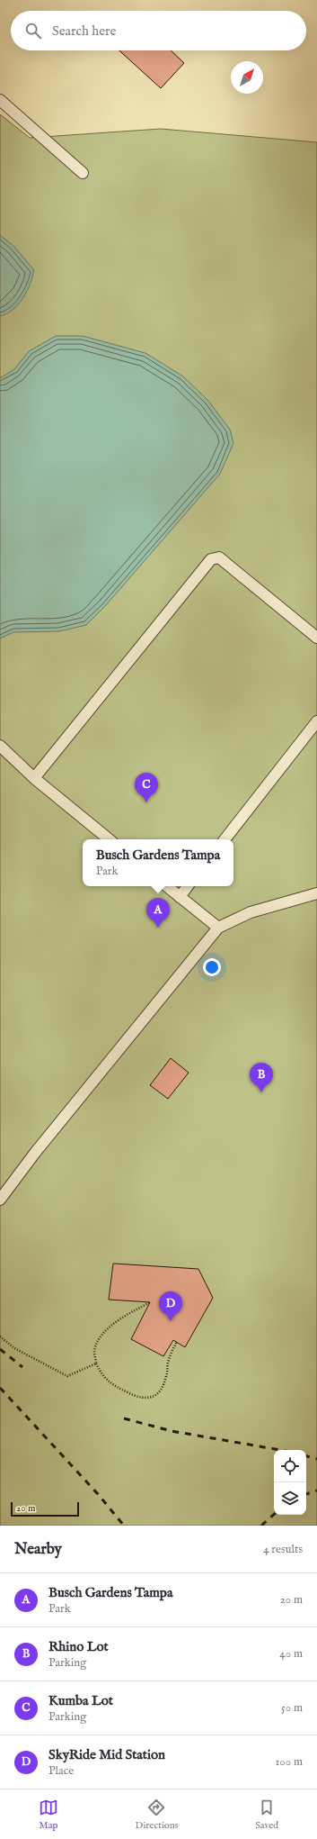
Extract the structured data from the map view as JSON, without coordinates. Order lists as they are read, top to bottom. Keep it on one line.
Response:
{"scale_bar":"20 m","north":"top right","page":{"search":"Search here","pins":["C","A","B","D"],"popup":["Busch Gardens Tampa","Park"],"scale":"20 m","heading":["Nearby","4 results"],"list":[{"mark":"A","name":"Busch Gardens Tampa","note":"Park","value":"20 m"},{"mark":"B","name":"Rhino Lot","note":"Parking","value":"40 m"},{"mark":"C","name":"Kumba Lot","note":"Parking","value":"50 m"},{"mark":"D","name":"SkyRide Mid Station","note":"Place","value":"100 m"}],"nav":["Map","Directions","Saved"]}}
